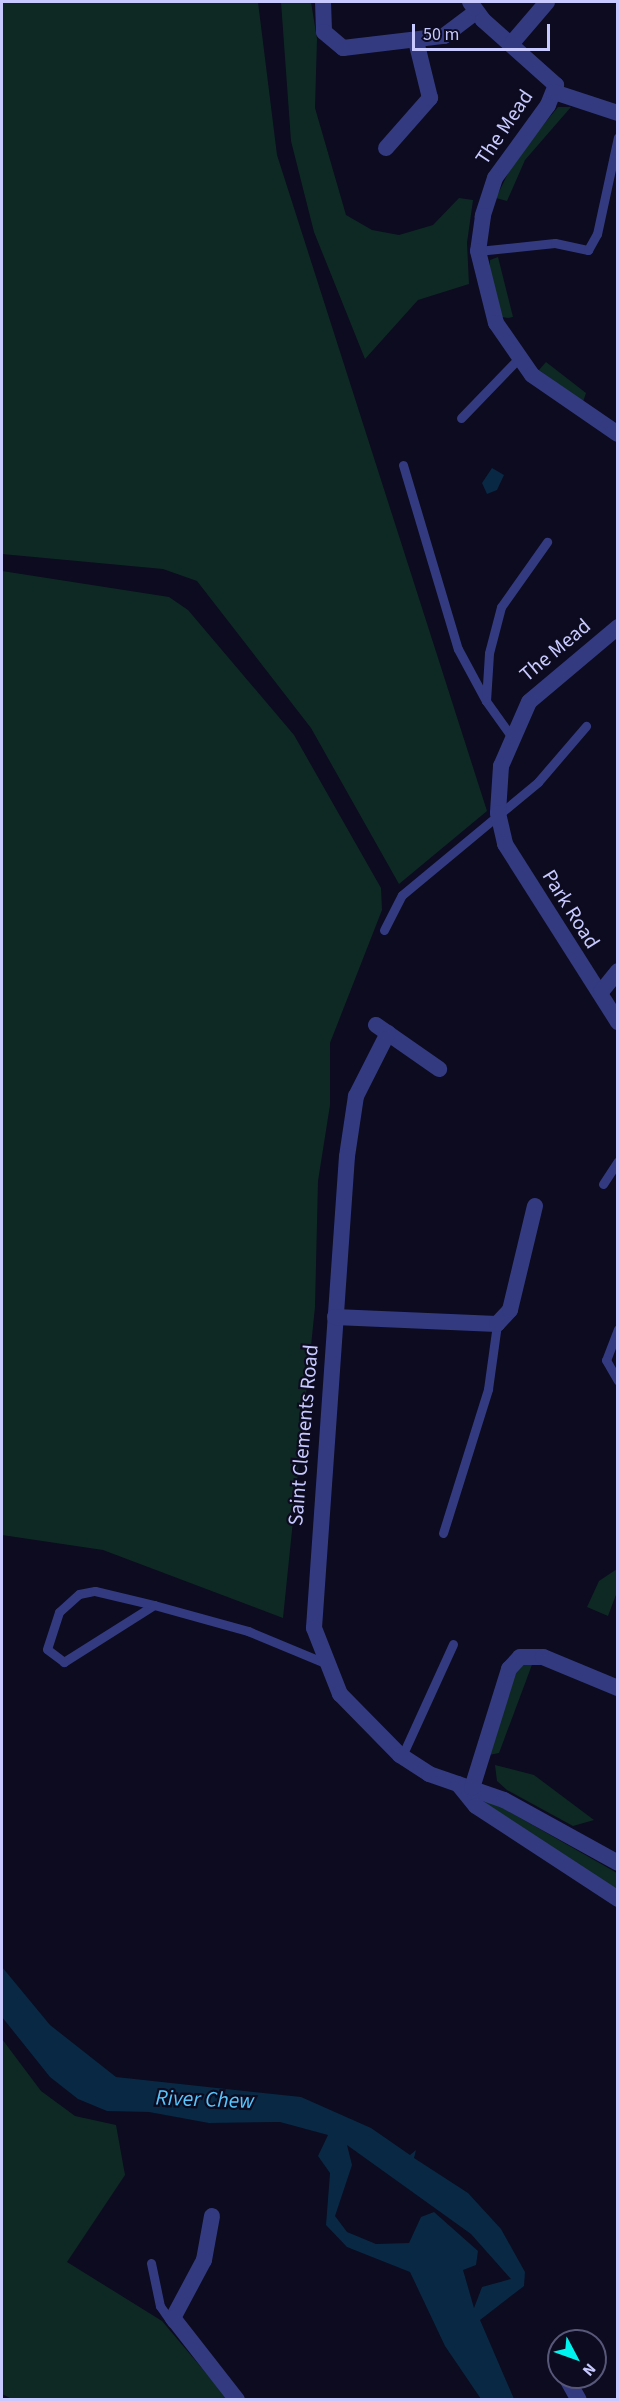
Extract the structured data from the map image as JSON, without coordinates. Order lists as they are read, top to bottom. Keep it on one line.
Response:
{"streets":{"street":["The Mead","Park Road","Saint Clements Road"]},"crossings":[["The Mead","Park Road"]],"water":["River Chew"],"scale_bar":"50 m","north":"bottom right"}
